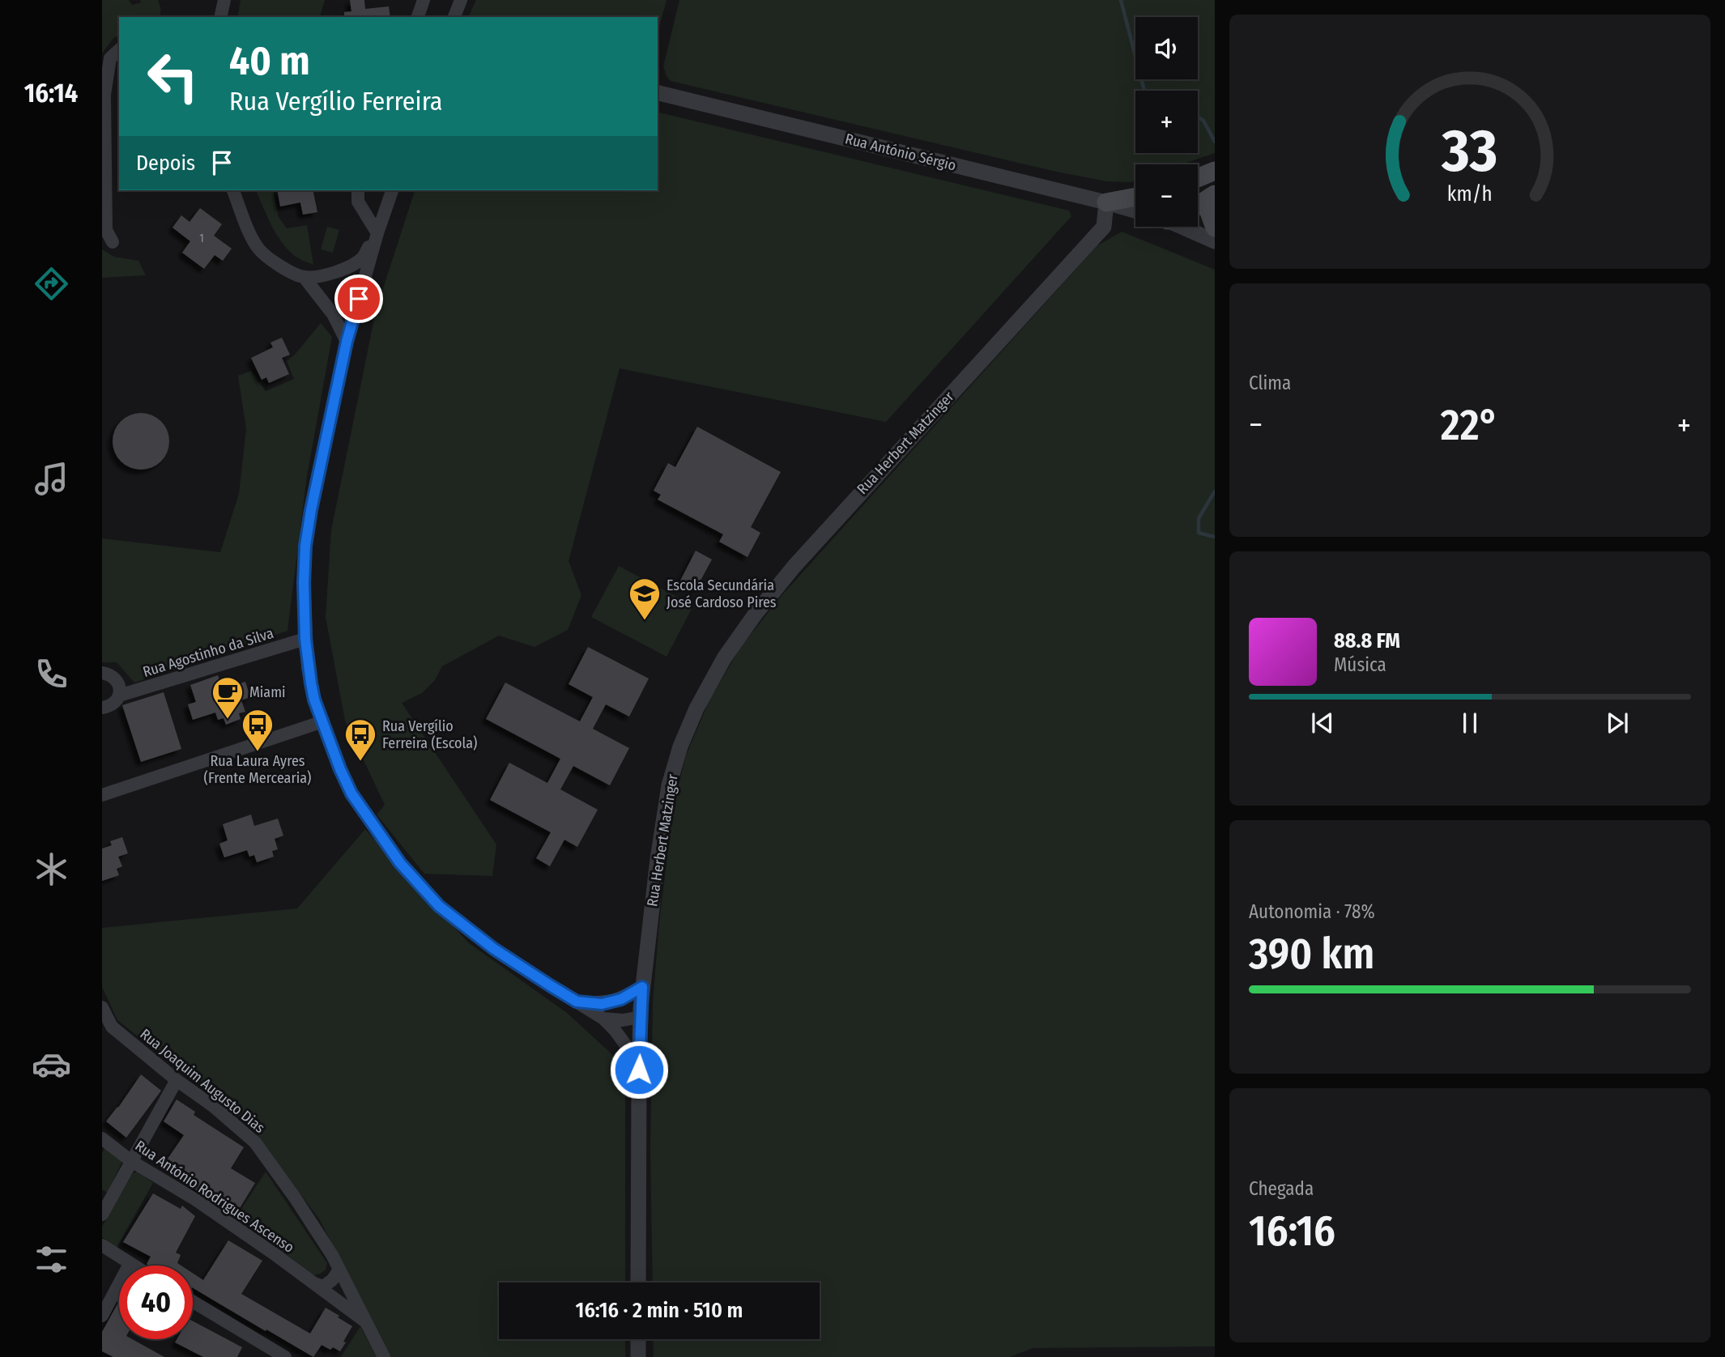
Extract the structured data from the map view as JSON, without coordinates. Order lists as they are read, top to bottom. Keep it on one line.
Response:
{"streets":{"street":["Rua António Sérgio","Rua Herbert Matzinger","Rua Agostinho da Silva","Rua Joaquim Augusto Dias","Rua António Rodrigues Ascenso"]},"crossings":[["Rua António Sérgio","Rua Herbert Matzinger"],["Rua Joaquim Augusto Dias","Rua António Rodrigues Ascenso"]],"places":{"school or university":["Escola Secundária José Cardoso Pires"],"cafe":["Miami"],"bus stop":["Rua Laura Ayres (Frente Mercearia)","Rua Vergílio Ferreira (Escola)"]},"house_numbers":["1"],"page":{"tabs":"16:14","map_buttons":["+","−"],"turn":["40 m","Rua Vergílio Ferreira"],"then":"Depois","tile":["Clima",["Autonomia · 78%","390 km"],["Chegada","16:16"]],"heat":["−","22°","+"],"song":["88.8 FM","Música"],"limit":"40","trip":"16:16 · 2 min · 510 m","gauge":["33","km/h"]}}
